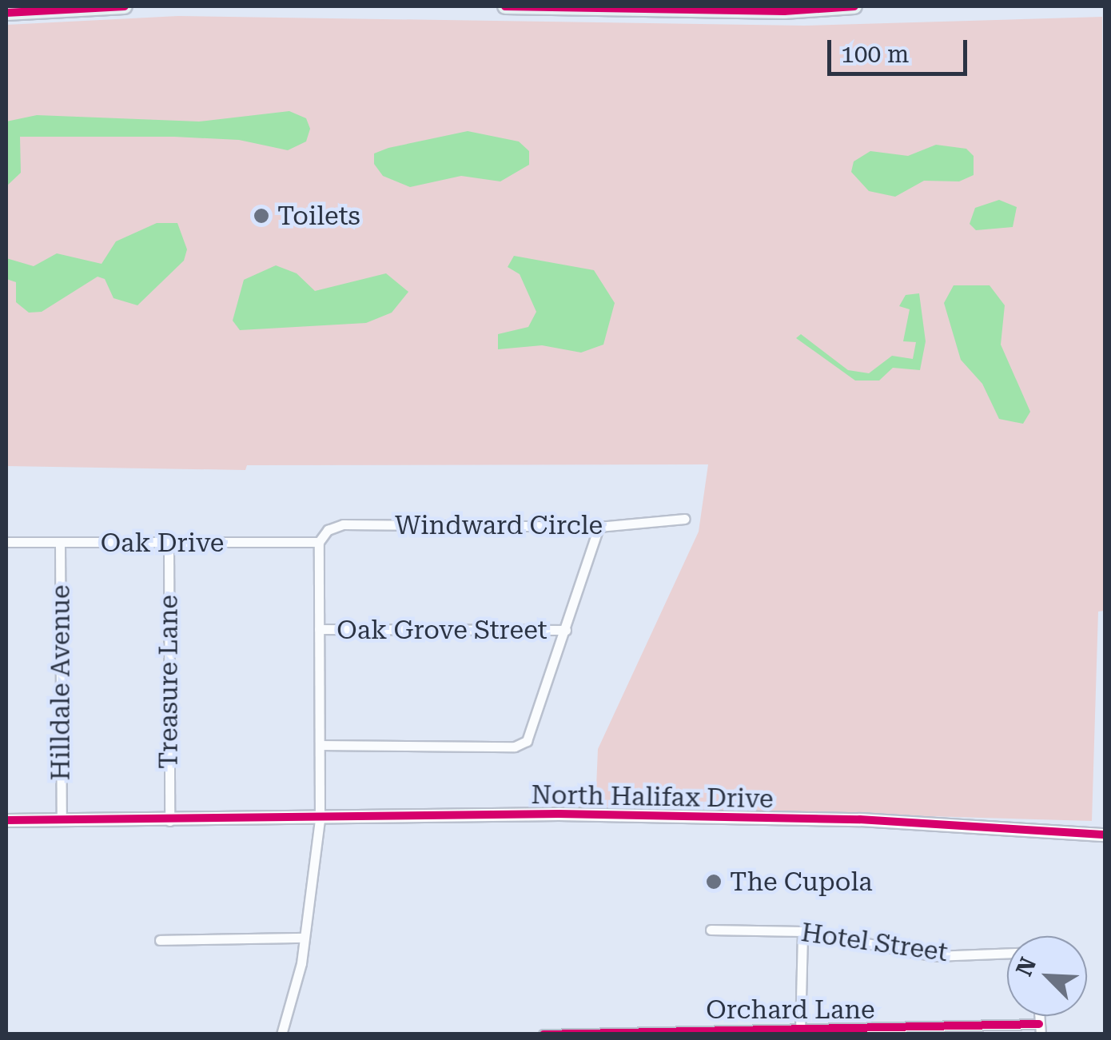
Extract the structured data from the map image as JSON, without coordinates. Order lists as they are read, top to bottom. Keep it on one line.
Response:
{"streets":{"street":["Windward Circle","Oak Drive","Oak Grove Street","Treasure Lane","Hilldale Avenue","North Halifax Drive","Hotel Street","Orchard Lane"]},"crossings":[["Windward Circle","Oak Drive"],["Oak Drive","Treasure Lane"],["Oak Drive","Hilldale Avenue"],["Treasure Lane","North Halifax Drive"],["Hilldale Avenue","North Halifax Drive"]],"places":["Toilets","The Cupola"],"scale_bar":"100 m","north":"top left"}
